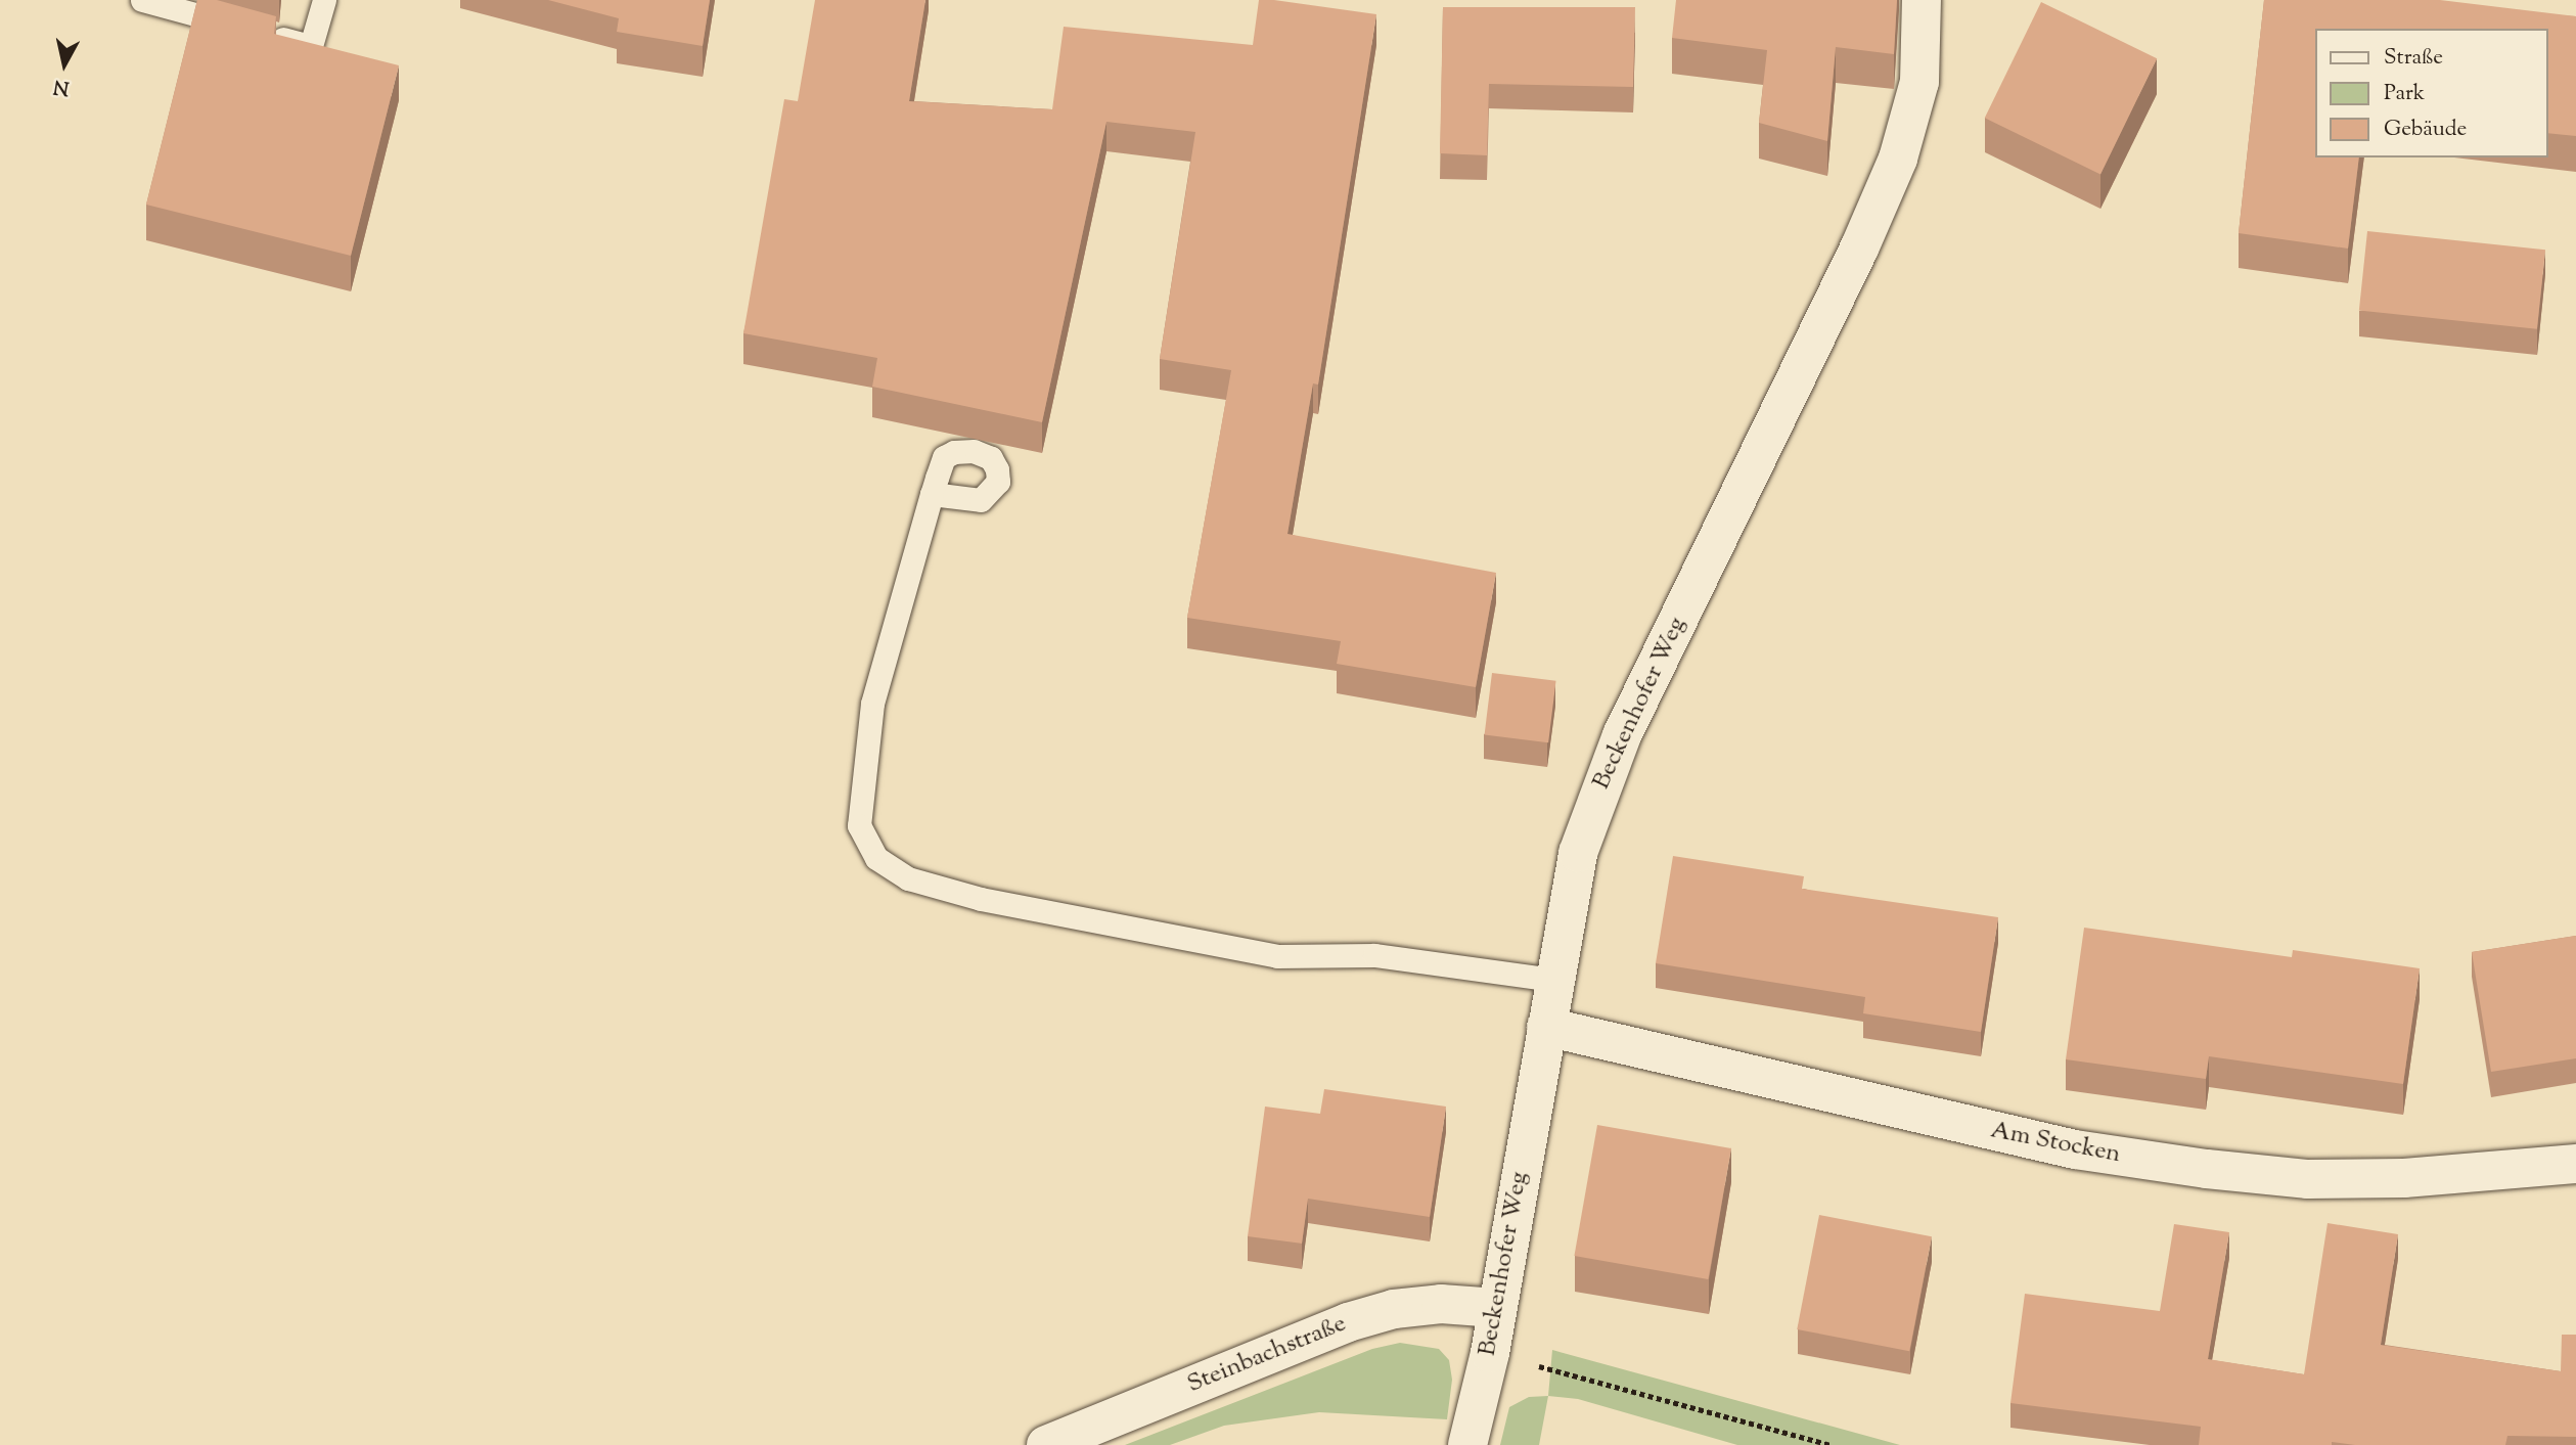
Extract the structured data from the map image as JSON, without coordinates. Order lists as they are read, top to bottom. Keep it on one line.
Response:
{"streets":{"street":["Beckenhofer Weg","Am Stocken","Steinbachstraße"]},"crossings":[["Beckenhofer Weg","Am Stocken"],["Beckenhofer Weg","Steinbachstraße"]],"legend":["Straße","Park","Gebäude"],"north":"bottom"}
